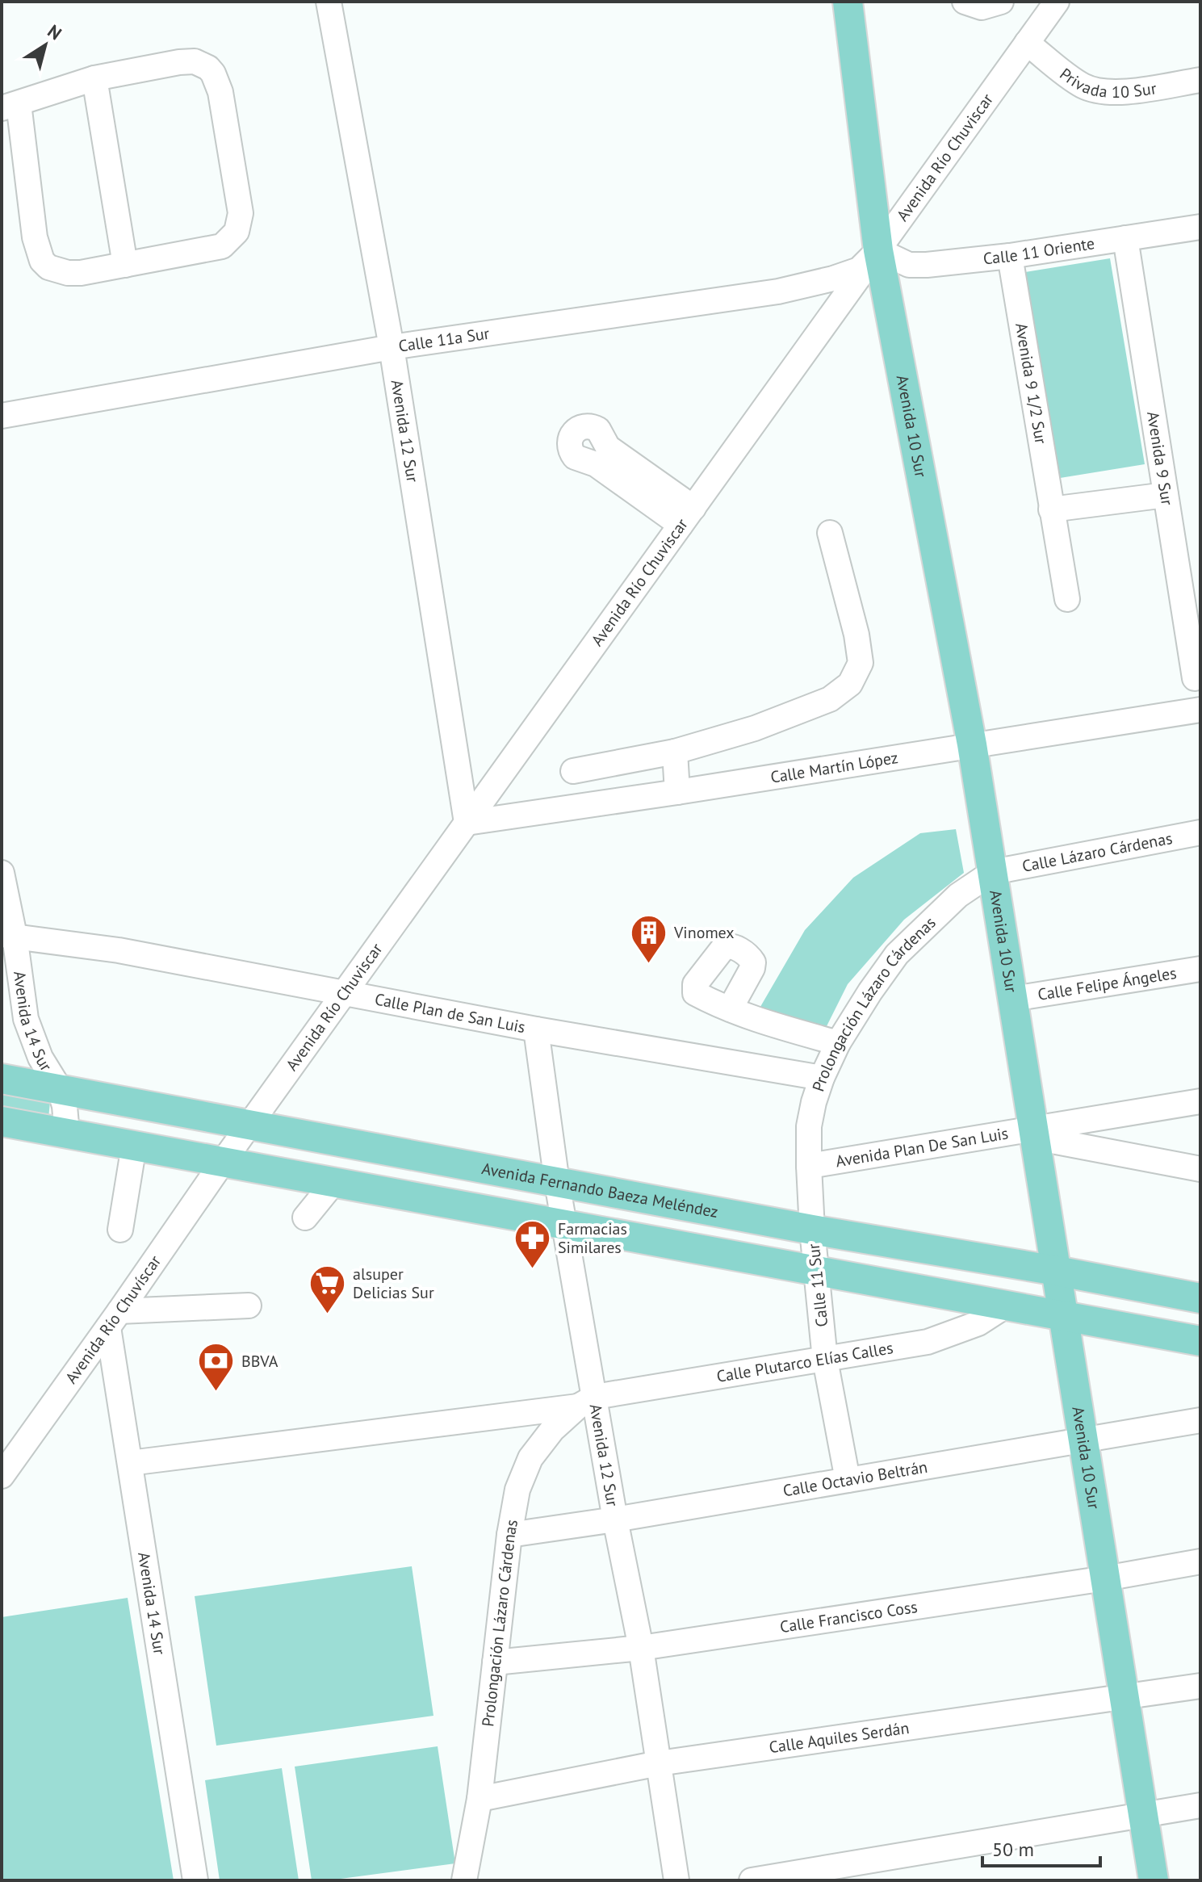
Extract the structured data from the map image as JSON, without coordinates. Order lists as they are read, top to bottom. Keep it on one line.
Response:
{"streets":{"main road":["Avenida 10 Sur","Avenida Fernando Baeza Meléndez"],"street":["Privada 10 Sur","Avenida Río Chuviscar","Calle 11 Oriente","Calle 11a Sur","Avenida 9 1/2 Sur","Avenida 12 Sur","Avenida 9 Sur","Calle Martín López","Calle Lázaro Cárdenas","Calle Felipe Ángeles","Prolongación Lázaro Cárdenas","Calle Plan de San Luis","Avenida 14 Sur","Avenida Plan De San Luis","Calle 11 Sur","Avenida Río Chuvíscar","Calle Plutarco Elías Calles","Calle Octavio Beltrán","Calle Francisco Coss","Calle Aquiles Serdán"]},"crossings":[["Privada 10 Sur","Avenida Río Chuviscar"],["Avenida Río Chuviscar","Calle 11 Oriente"],["Avenida Río Chuviscar","Calle 11a Sur"],["Avenida Río Chuviscar","Avenida 10 Sur"],["Avenida Río Chuviscar","Avenida 12 Sur"],["Avenida Río Chuviscar","Calle Martín López"],["Avenida Río Chuviscar","Calle Plan de San Luis"],["Avenida Río Chuviscar","Avenida Fernando Baeza Meléndez"],["Avenida Río Chuviscar","Avenida Río Chuvíscar"],["Calle 11 Oriente","Calle 11a Sur"],["Calle 11 Oriente","Avenida 9 1/2 Sur"],["Calle 11 Oriente","Avenida 10 Sur"],["Calle 11 Oriente","Avenida 9 Sur"],["Calle 11a Sur","Avenida 10 Sur"],["Calle 11a Sur","Avenida 12 Sur"],["Avenida 10 Sur","Calle Martín López"],["Avenida 10 Sur","Calle Lázaro Cárdenas"],["Avenida 10 Sur","Calle Felipe Ángeles"],["Avenida 10 Sur","Prolongación Lázaro Cárdenas"],["Avenida 10 Sur","Avenida Plan De San Luis"],["Avenida 10 Sur","Avenida Fernando Baeza Meléndez"],["Avenida 10 Sur","Calle Octavio Beltrán"],["Avenida 10 Sur","Calle Francisco Coss"],["Avenida 10 Sur","Calle Aquiles Serdán"],["Avenida 12 Sur","Calle Martín López"],["Avenida 12 Sur","Prolongación Lázaro Cárdenas"],["Avenida 12 Sur","Calle Plan de San Luis"],["Avenida 12 Sur","Avenida Fernando Baeza Meléndez"],["Avenida 12 Sur","Calle Plutarco Elías Calles"],["Avenida 12 Sur","Calle Octavio Beltrán"],["Avenida 12 Sur","Calle Francisco Coss"],["Avenida 12 Sur","Calle Aquiles Serdán"],["Calle Lázaro Cárdenas","Prolongación Lázaro Cárdenas"],["Prolongación Lázaro Cárdenas","Calle Plan de San Luis"],["Prolongación Lázaro Cárdenas","Avenida Plan De San Luis"],["Prolongación Lázaro Cárdenas","Calle 11 Sur"],["Prolongación Lázaro Cárdenas","Calle Plutarco Elías Calles"],["Prolongación Lázaro Cárdenas","Calle Octavio Beltrán"],["Prolongación Lázaro Cárdenas","Calle Francisco Coss"],["Prolongación Lázaro Cárdenas","Calle Aquiles Serdán"],["Calle Plan de San Luis","Avenida 14 Sur"],["Avenida 14 Sur","Avenida Fernando Baeza Meléndez"],["Avenida 14 Sur","Avenida Río Chuvíscar"],["Avenida 14 Sur","Calle Plutarco Elías Calles"],["Avenida Plan De San Luis","Calle 11 Sur"],["Avenida Fernando Baeza Meléndez","Calle 11 Sur"],["Calle 11 Sur","Calle Plutarco Elías Calles"],["Calle 11 Sur","Calle Octavio Beltrán"]],"places":{"building":["Vinomex"],"pharmacy":["Farmacias Similares"],"supermarket":["alsuper Delicias Sur"],"bank":["BBVA"]},"scale_bar":"50 m","north":"top right"}
